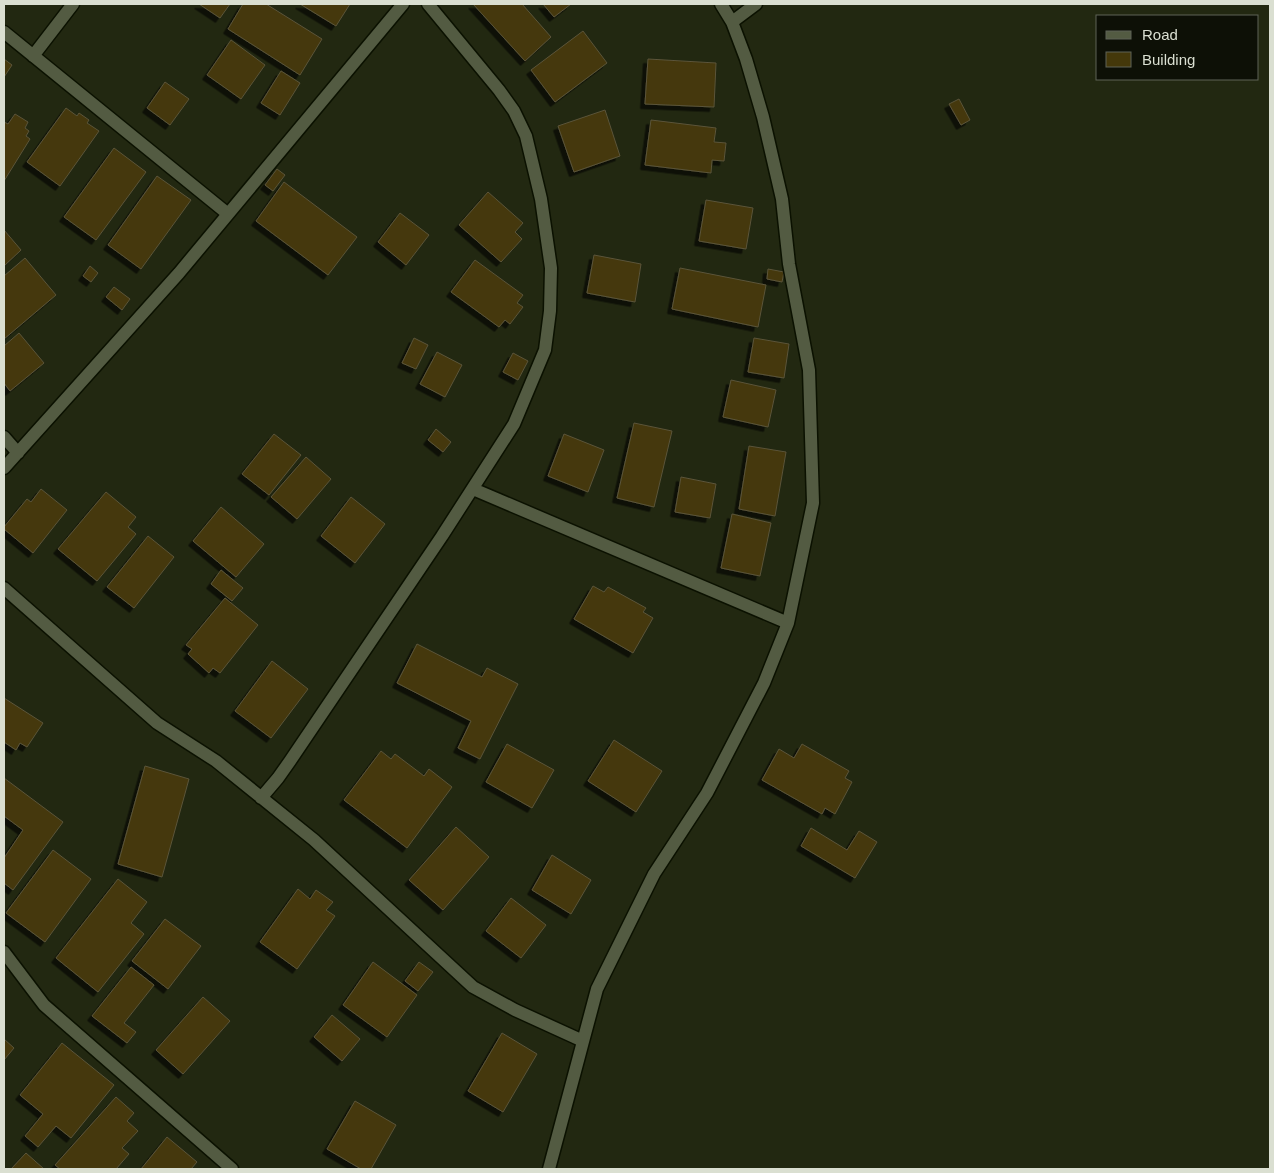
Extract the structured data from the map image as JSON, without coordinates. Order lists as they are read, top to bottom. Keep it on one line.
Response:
{"legend":["Road","Building"]}
